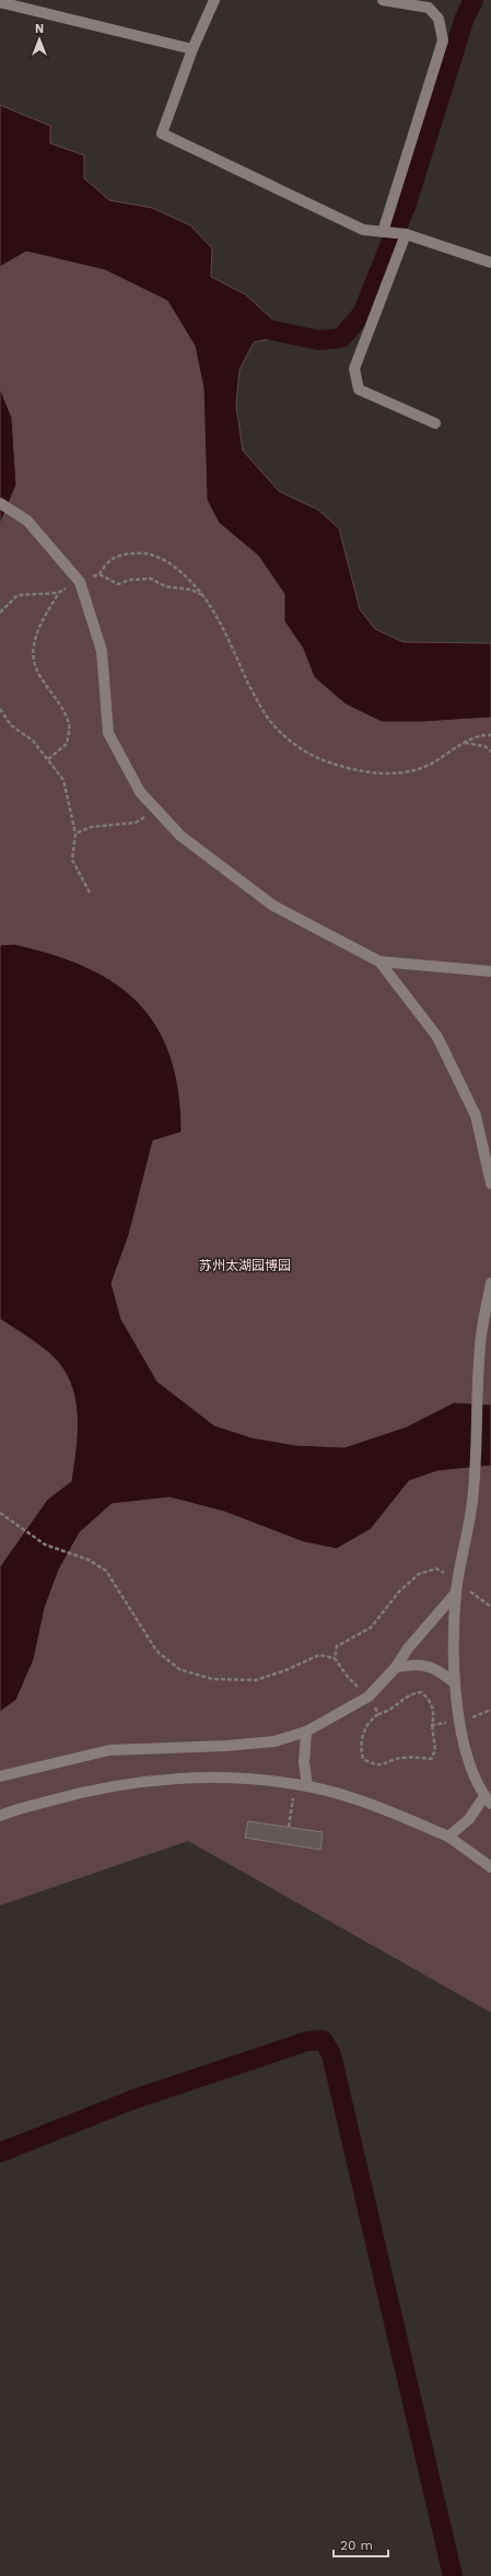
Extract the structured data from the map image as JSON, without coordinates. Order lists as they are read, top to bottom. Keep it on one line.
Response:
{"parks":["苏州太湖园博园"],"scale_bar":"20 m","north":"top"}
